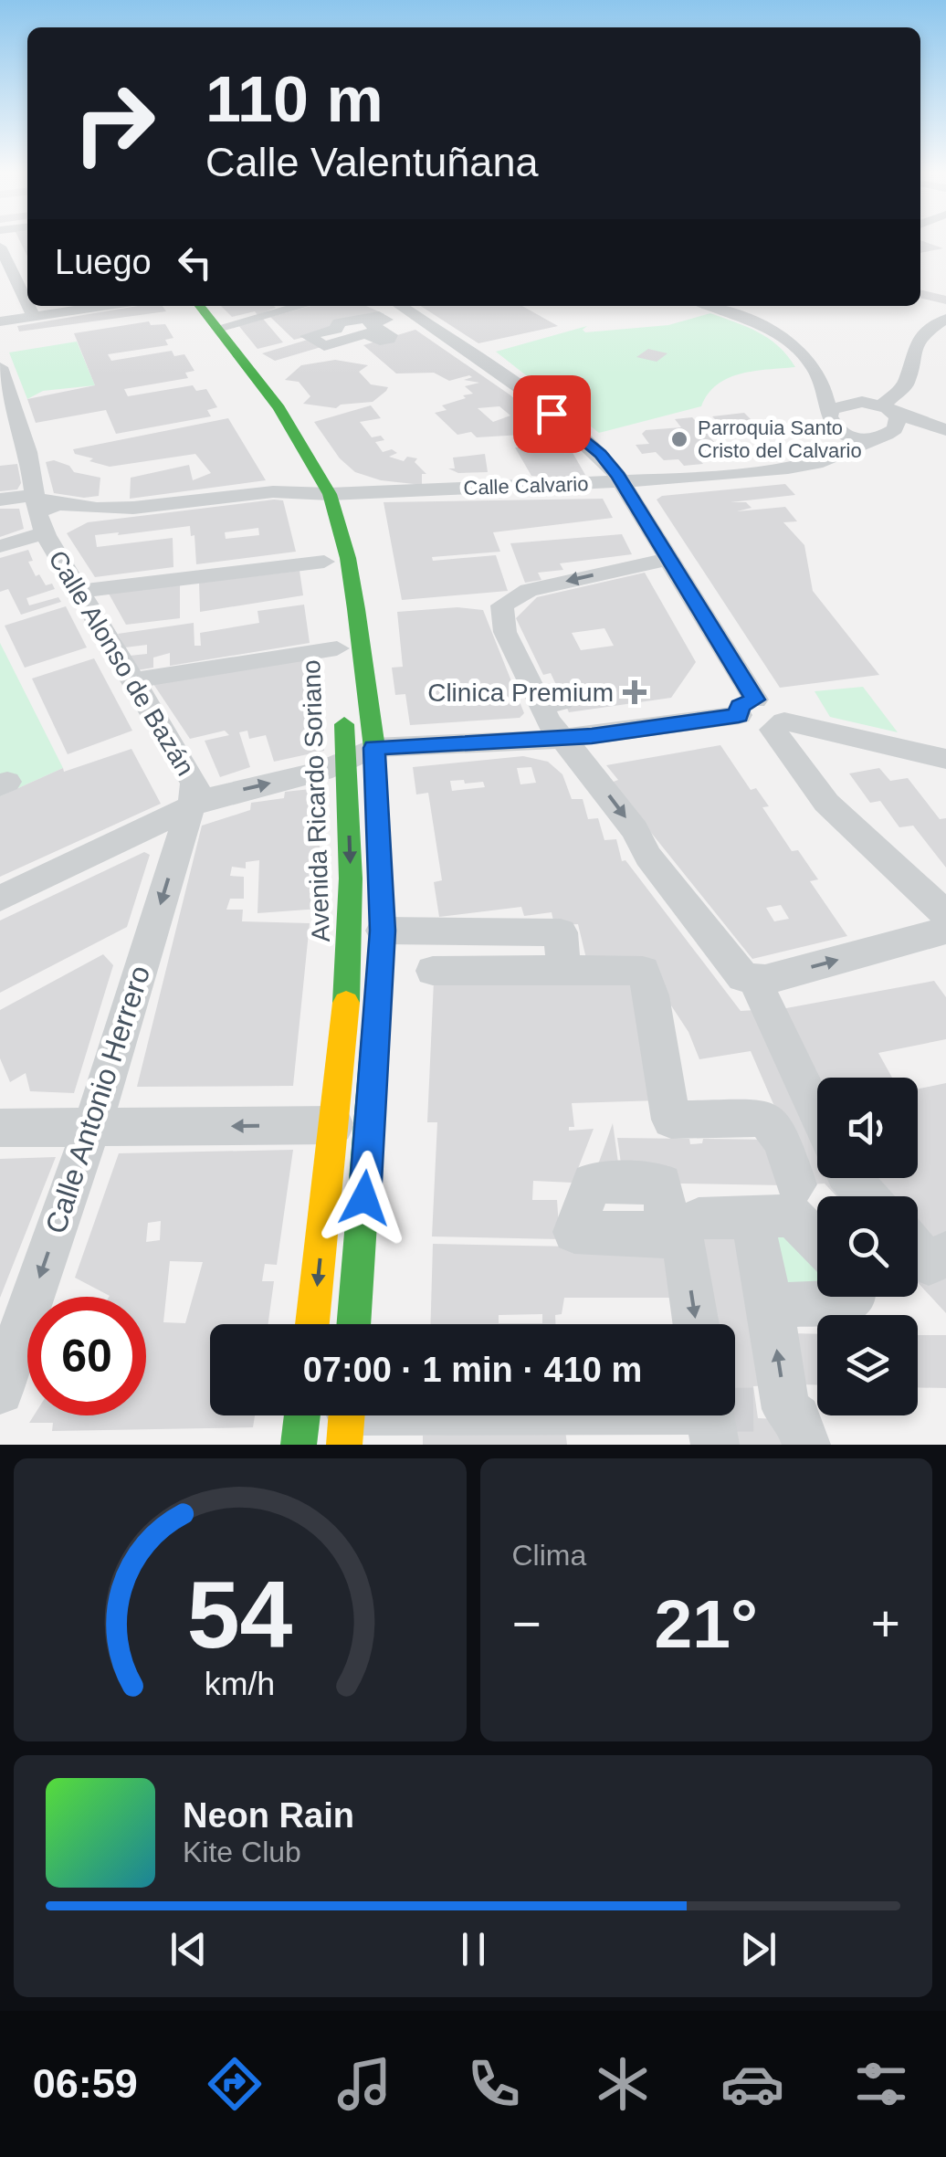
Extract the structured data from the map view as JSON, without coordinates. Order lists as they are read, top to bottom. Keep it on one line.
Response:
{"streets":{"main road":["Avenida Ricardo Soriano"],"street":["Calle Calvario","Calle Alonso de Bazán","Calle Antonio Herrero"]},"crossings":[["Calle Calvario","Calle Alonso de Bazán"],["Calle Calvario","Avenida Ricardo Soriano"],["Calle Alonso de Bazán","Calle Antonio Herrero"]],"one_way":["Calle Antonio Herrero"],"places":{"other":["Parroquia Santo Cristo del Calvario"],"health":["Clinica Premium"]},"page":{"turn":["110 m","Calle Valentuñana"],"then":"Luego","limit":"60","trip":"07:00 · 1 min · 410 m","tile":"Clima","heat":["−","21°","+"],"song":["Neon Rain","Kite Club"],"tabs":"06:59","gauge":["54","km/h"]}}
